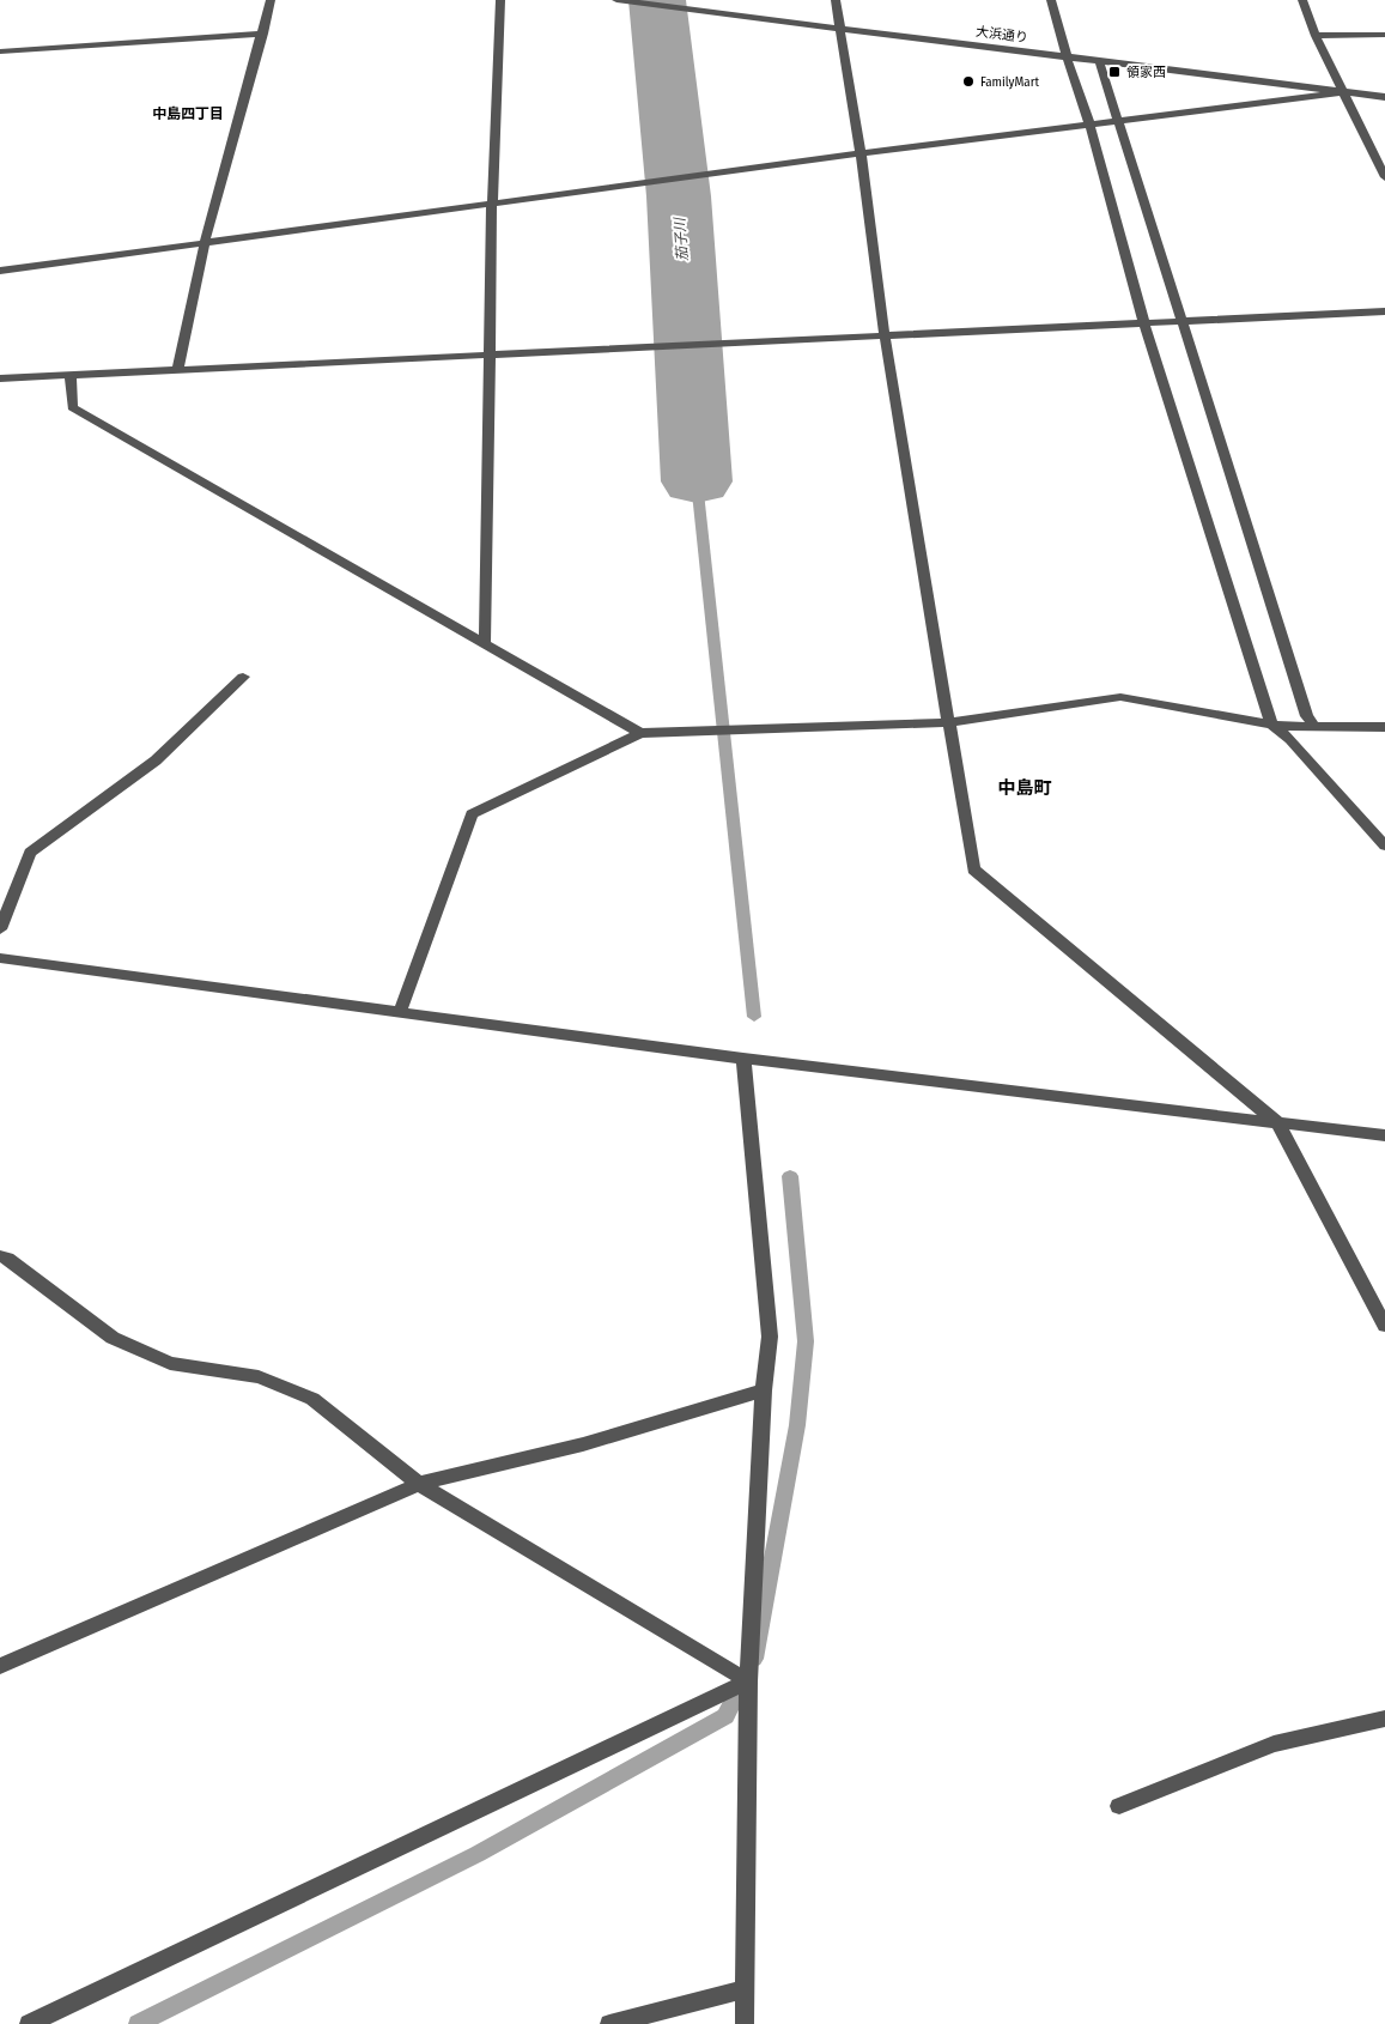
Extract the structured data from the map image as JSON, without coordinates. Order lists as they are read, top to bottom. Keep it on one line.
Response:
{"streets":{"street":["大浜通り"]},"districts":["中島四丁目","中島町"],"water":["茄子川"],"places":{"transit":["領家西"],"other":["FamilyMart"]}}
